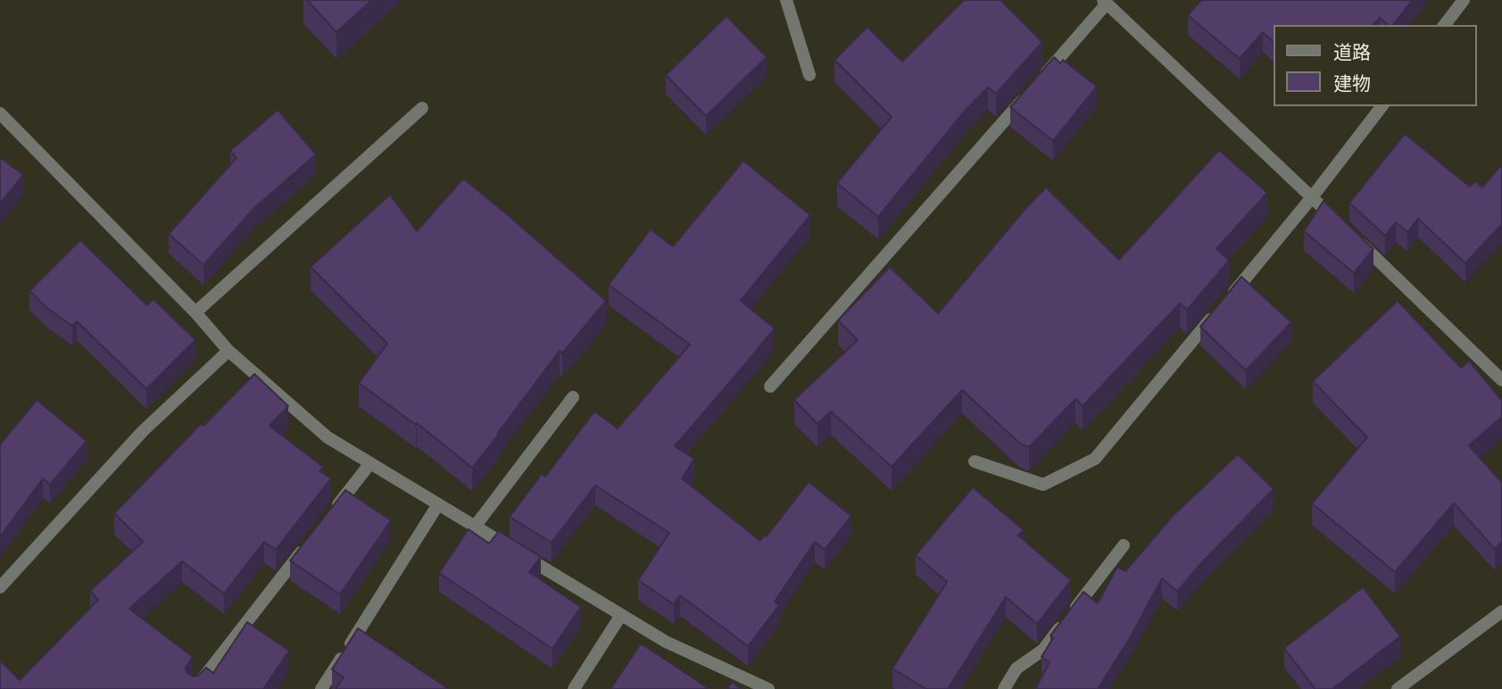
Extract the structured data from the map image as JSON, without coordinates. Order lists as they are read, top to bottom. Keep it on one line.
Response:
{"legend":["道路","建物"]}
